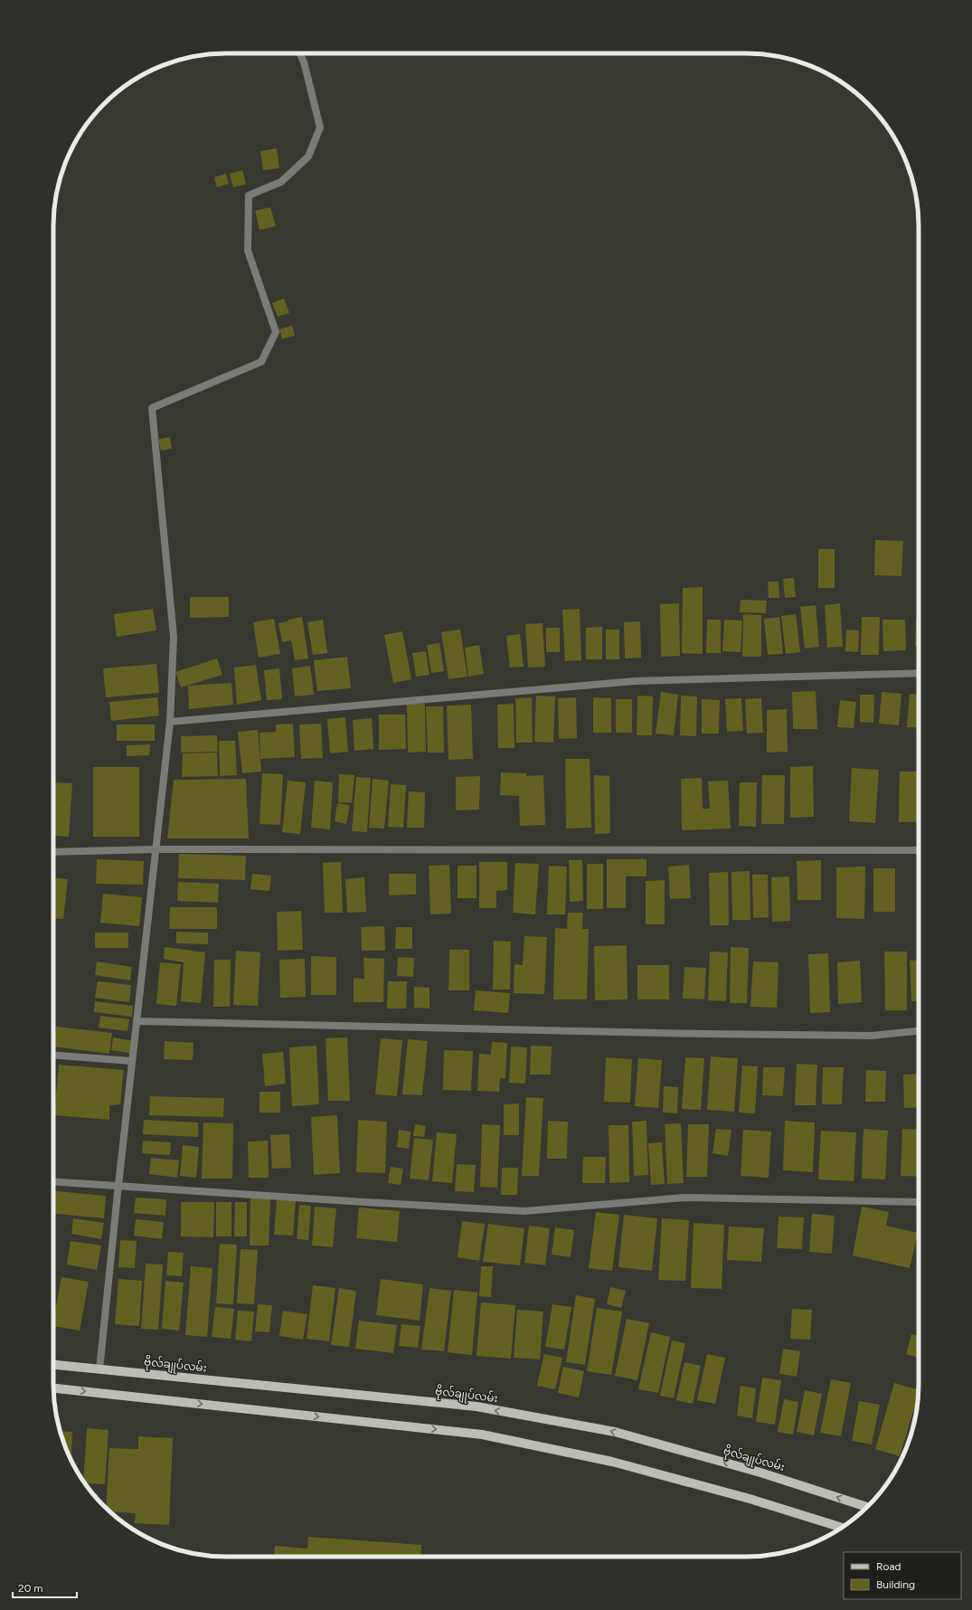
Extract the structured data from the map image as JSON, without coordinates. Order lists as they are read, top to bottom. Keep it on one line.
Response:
{"streets":{"main road":["ဗိုလ်ချုပ်လမ်း"]},"legend":["Road","Building"],"scale_bar":"20 m"}
